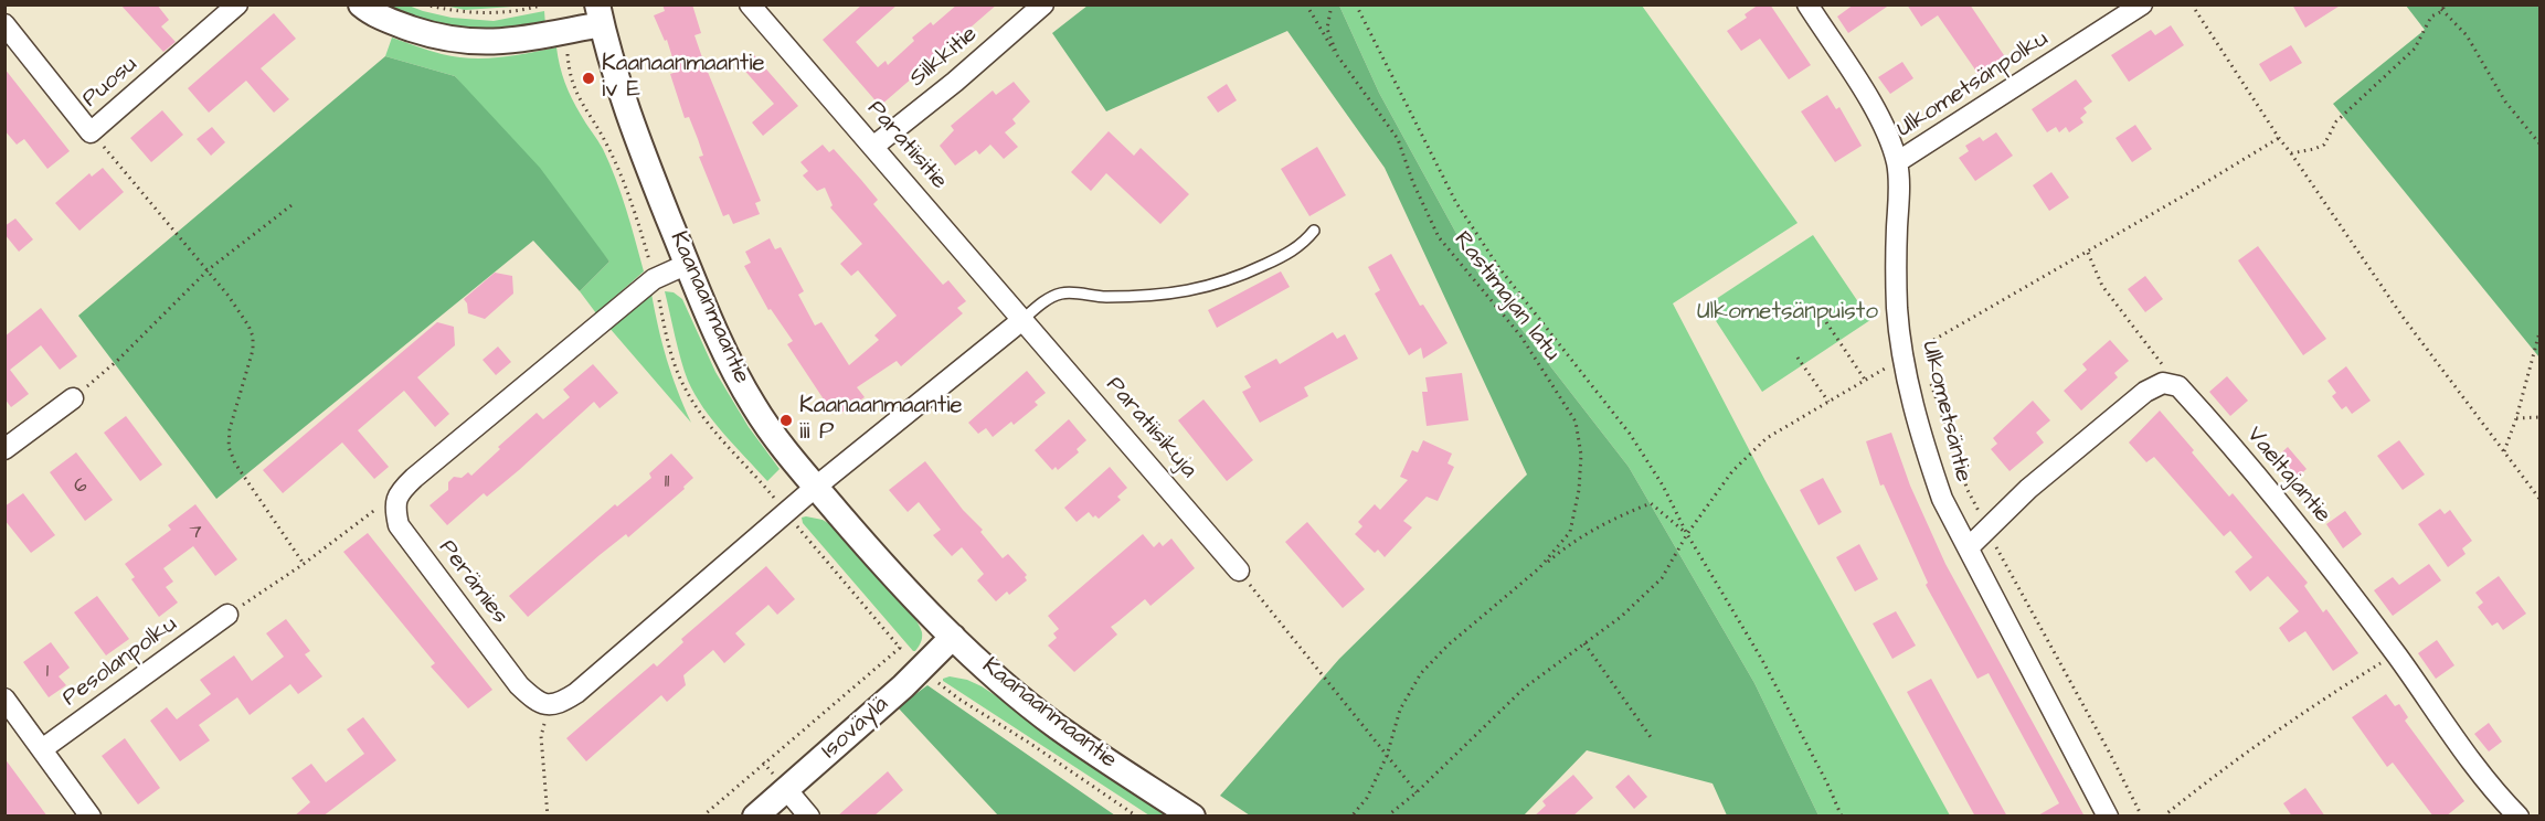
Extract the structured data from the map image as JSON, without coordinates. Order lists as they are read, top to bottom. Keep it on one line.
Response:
{"streets":{"street":["Silkkitie","Puosu","Ulkometsänpolku","Paratiisitie","Kaanaanmaantie","Ulkometsäntie","Paratiisikuja","Vaeltajantie","Perämies","Pesolanpolku","Isoväylä"],"path":["Rastimajan latu"]},"crossings":[["Silkkitie","Paratiisitie"],["Ulkometsänpolku","Ulkometsäntie"],["Paratiisitie","Paratiisikuja"],["Kaanaanmaantie","Isoväylä"]],"parks":["Ulkometsänpuisto"],"places":["Kaanaanmaantie iv E","Kaanaanmaantie iii P"],"house_numbers":["11","6","7","1"]}
